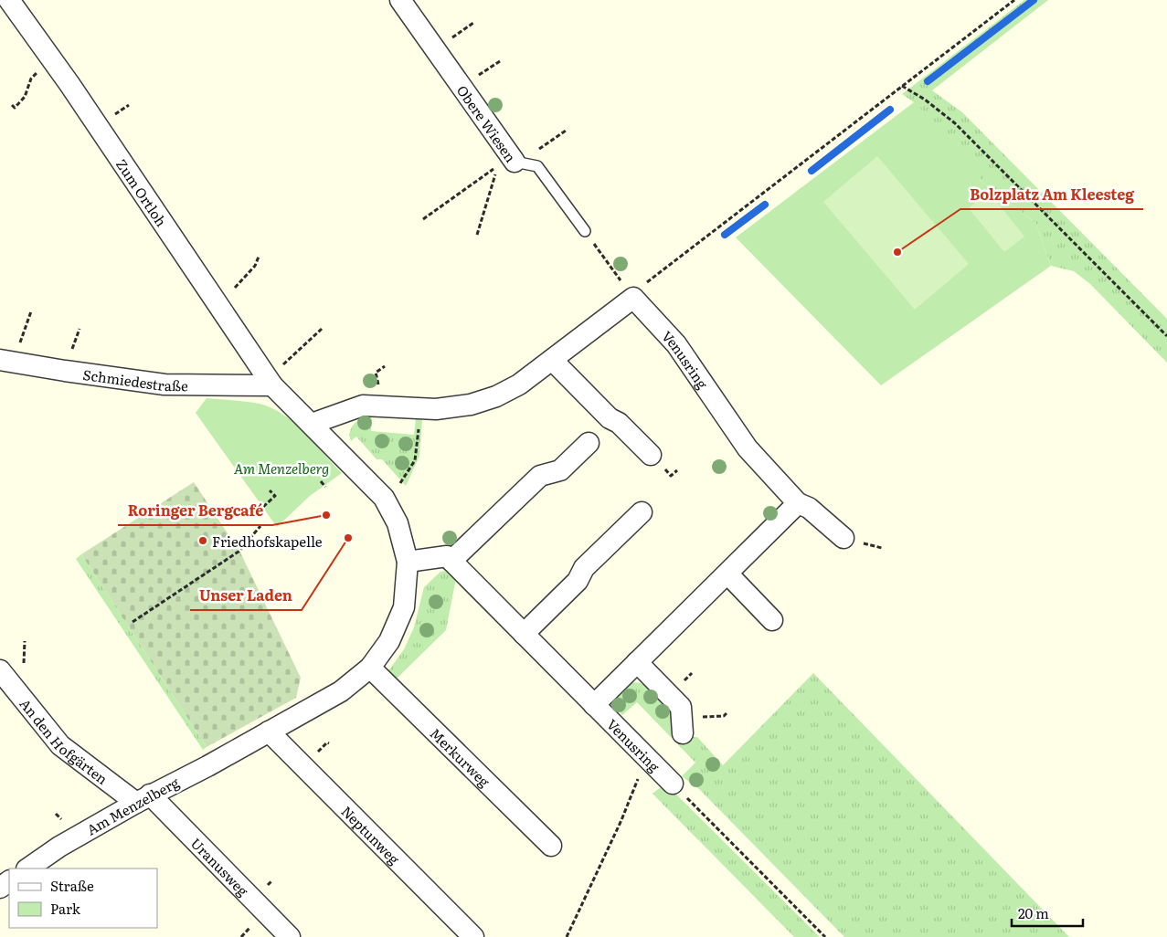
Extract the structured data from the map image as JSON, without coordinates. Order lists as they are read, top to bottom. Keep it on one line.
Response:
{"streets":{"street":["Obere Wiesen","Zum Ortloh","Venusring","Schmiedestraße","An den Hofgärten","Merkurweg","Am Menzelberg","Neptunweg","Uranusweg"]},"crossings":[["Zum Ortloh","Schmiedestraße"],["Zum Ortloh","Am Menzelberg"],["Schmiedestraße","Am Menzelberg"],["An den Hofgärten","Am Menzelberg"],["An den Hofgärten","Uranusweg"],["Merkurweg","Am Menzelberg"],["Am Menzelberg","Neptunweg"],["Am Menzelberg","Uranusweg"]],"parks":["Am Menzelberg"],"places":["Bolzplatz Am Kleesteg","Roringer Bergcafé","Unser Laden","Friedhofskapelle"],"legend":["Straße","Park"],"scale_bar":"20 m"}
